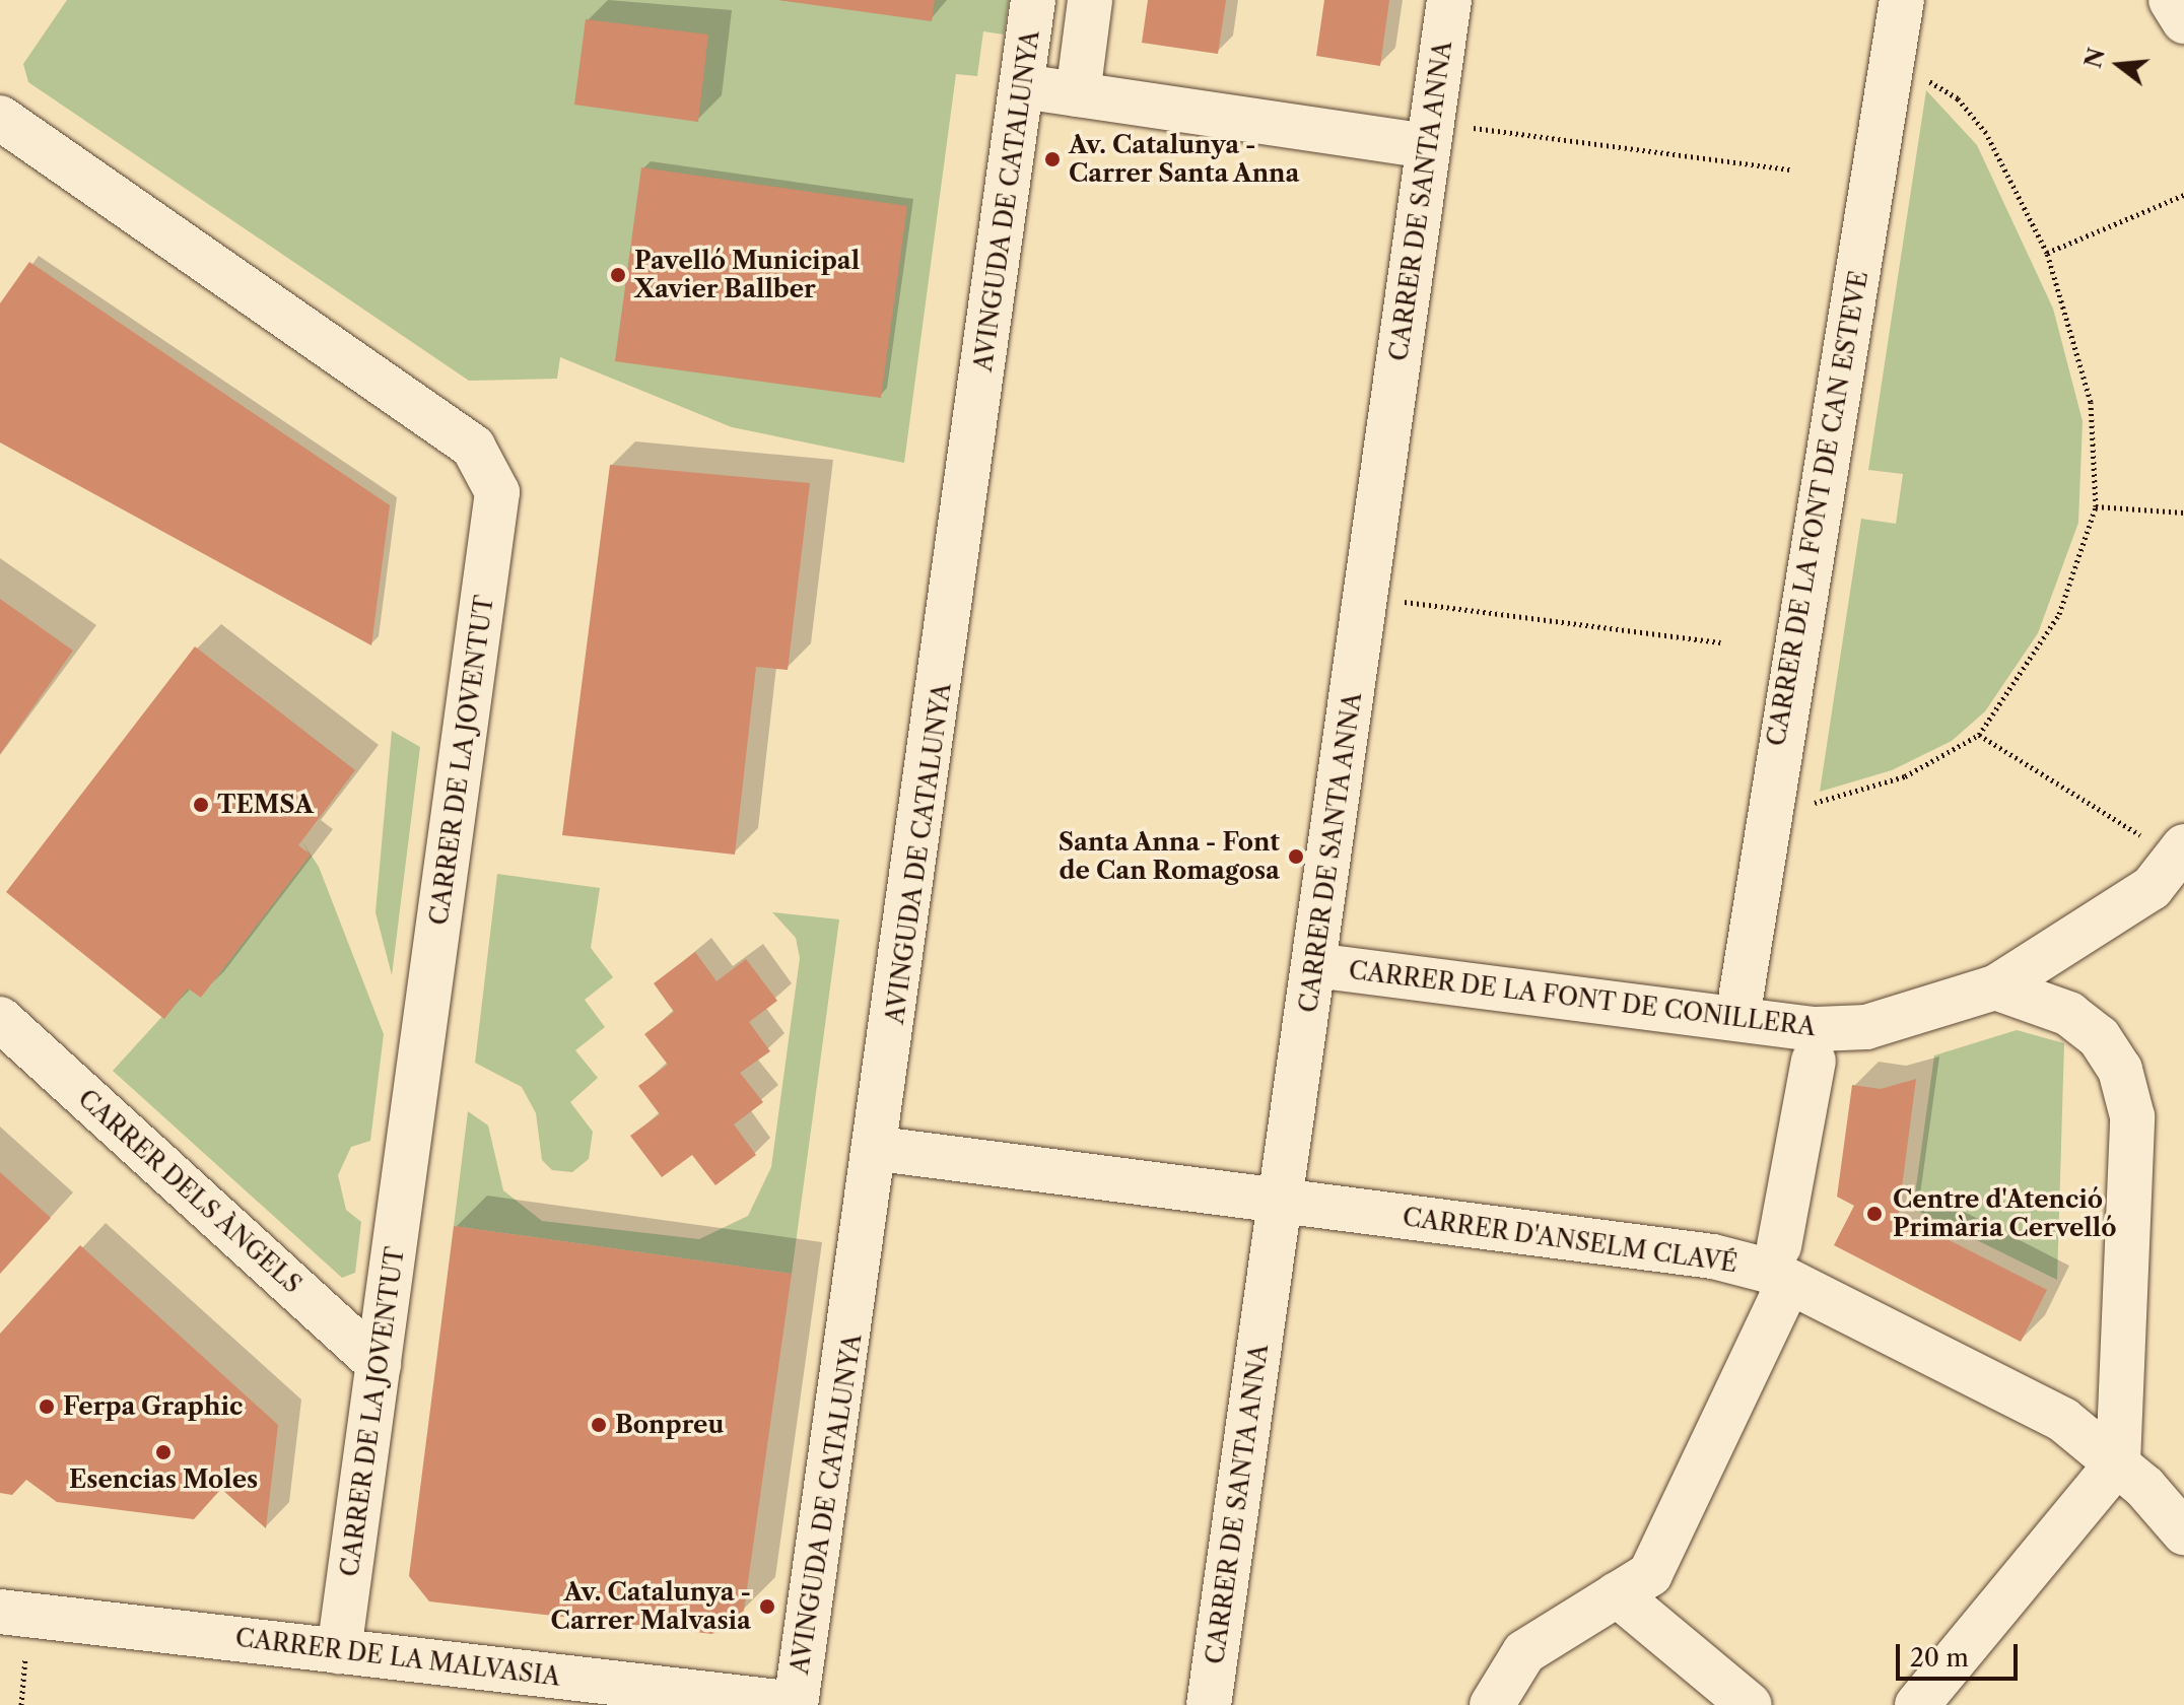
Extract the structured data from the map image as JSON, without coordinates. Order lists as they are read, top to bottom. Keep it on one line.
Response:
{"streets":{"street":["AVINGUDA DE CATALUNYA","CARRER DE SANTA ANNA","CARRER DE LA FONT DE CAN ESTEVE","CARRER DE LA JOVENTUT","CARRER DE LA FONT DE CONILLERA","CARRER DELS ÀNGELS","CARRER D'ANSELM CLAVÉ","CARRER DE LA MALVASIA"]},"crossings":[["AVINGUDA DE CATALUNYA","CARRER D'ANSELM CLAVÉ"],["AVINGUDA DE CATALUNYA","CARRER DE LA MALVASIA"],["CARRER DE SANTA ANNA","CARRER DE LA FONT DE CONILLERA"],["CARRER DE SANTA ANNA","CARRER D'ANSELM CLAVÉ"],["CARRER DE LA FONT DE CAN ESTEVE","CARRER DE LA FONT DE CONILLERA"],["CARRER DE LA JOVENTUT","CARRER DELS ÀNGELS"],["CARRER DE LA JOVENTUT","CARRER DE LA MALVASIA"]],"places":["Av. Catalunya - Carrer Santa Anna","Pavelló Municipal Xavier Ballber","TEMSA","Santa Anna - Font de Can Romagosa","Centre d'Atenció Primària Cervelló","Ferpa Graphic","Bonpreu","Esencias Moles","Av. Catalunya - Carrer Malvasia"],"scale_bar":"20 m","north":"left"}
